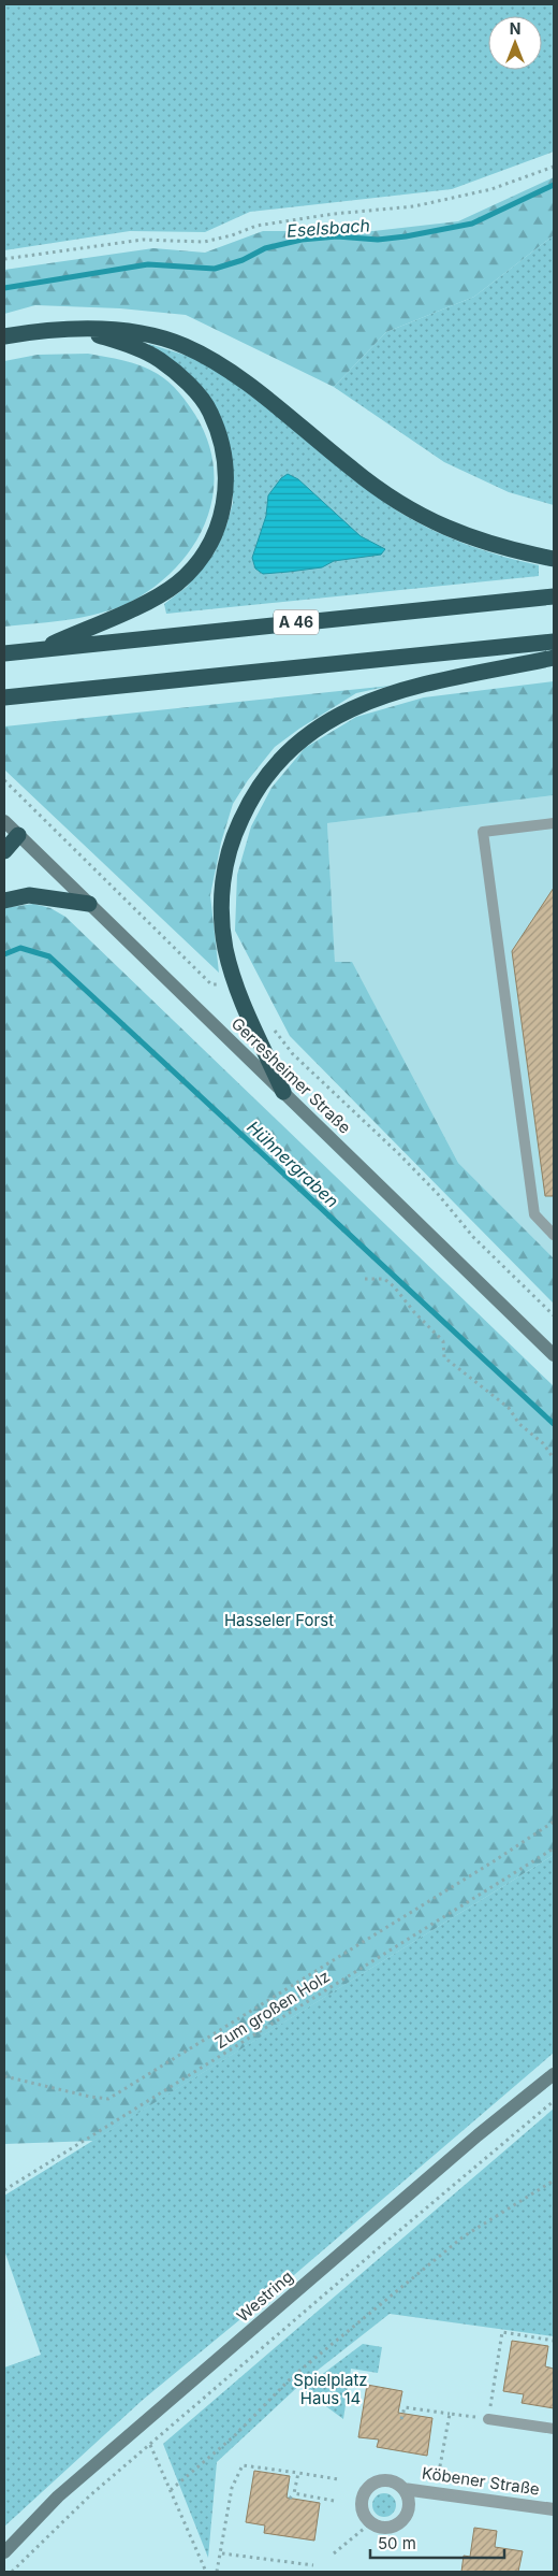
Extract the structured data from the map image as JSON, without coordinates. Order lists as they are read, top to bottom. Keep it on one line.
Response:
{"streets":{"highway":["A 46"],"main road":["Gerresheimer Straße","Westring"],"street":["Köbener Straße"],"path":["Zum großen Holz"]},"water":["Eselsbach","Hühnergraben"],"parks":["Hasseler Forst","Spielplatz Haus 14"],"scale_bar":"50 m","north":"top"}
